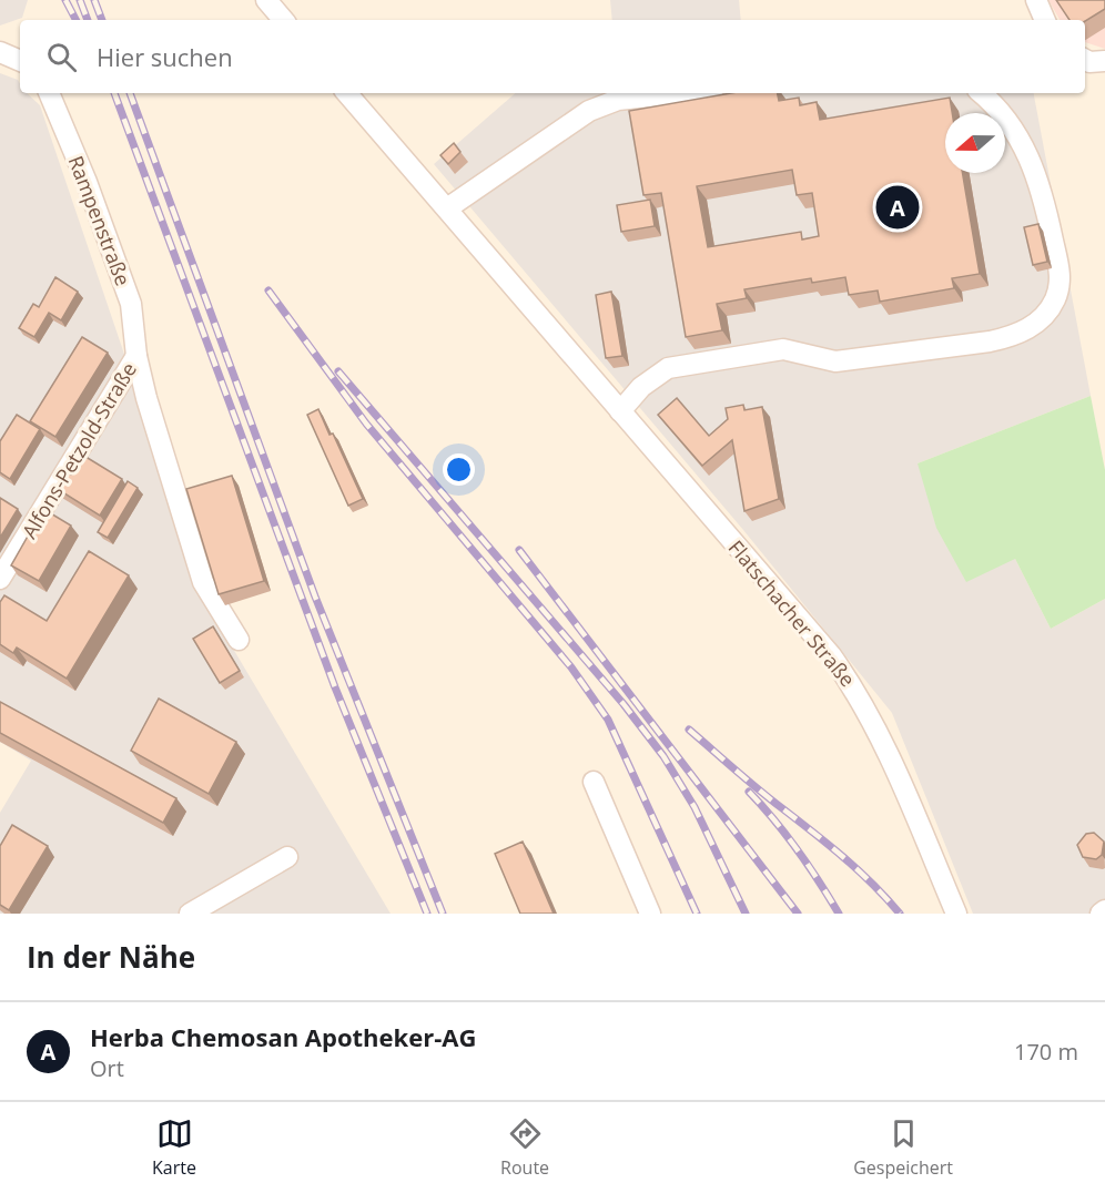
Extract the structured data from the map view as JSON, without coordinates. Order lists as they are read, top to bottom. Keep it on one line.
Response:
{"streets":{"street":["Rampenstraße","Alfons-Petzold-Straße","Flatschacher Straße"]},"crossings":[["Rampenstraße","Alfons-Petzold-Straße"]],"north":"left","page":{"search":"Hier suchen","pins":"A","heading":"In der Nähe","list":[{"mark":"A","name":"Herba Chemosan Apotheker-AG","note":"Ort","value":"170 m"}],"nav":["Karte","Route","Gespeichert"]}}
